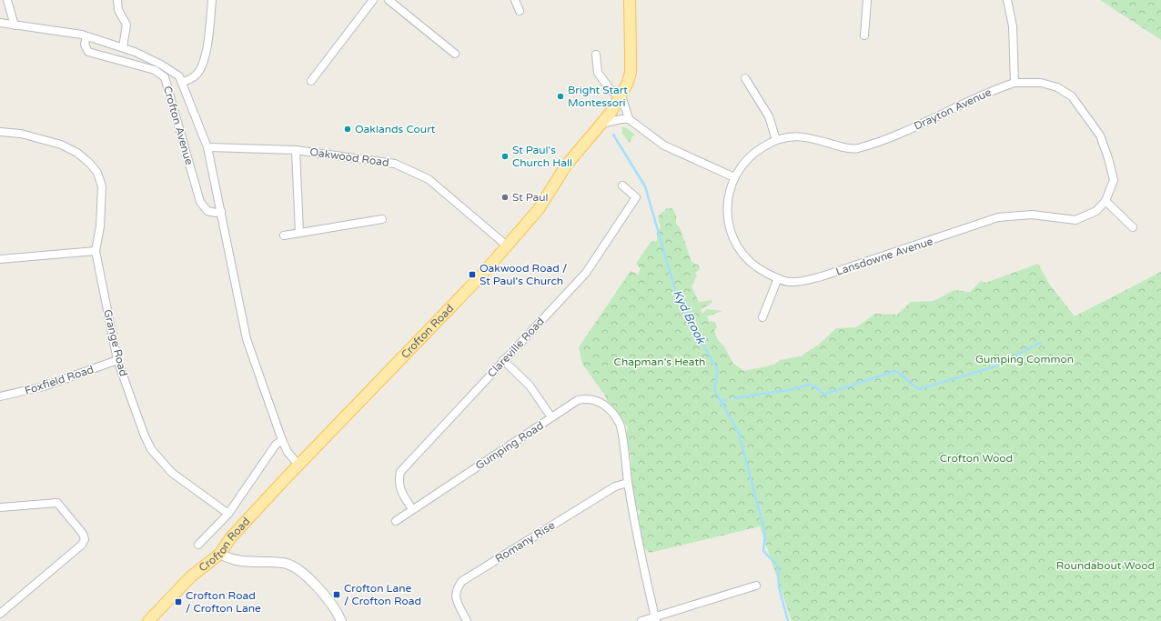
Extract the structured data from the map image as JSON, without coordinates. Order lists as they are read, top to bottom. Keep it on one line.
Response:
{"streets":{"main road":["Crofton Road"],"street":["Drayton Avenue","Crofton Avenue","Oakwood Road","Lansdowne Avenue","Grange Road","Clareville Road","Foxfield Road","Gumping Road","Romany Rise"]},"crossings":[["Drayton Avenue","Lansdowne Avenue"],["Crofton Avenue","Oakwood Road"],["Crofton Avenue","Crofton Road"],["Oakwood Road","Crofton Road"],["Grange Road","Foxfield Road"],["Clareville Road","Gumping Road"],["Gumping Road","Romany Rise"]],"water":["Kyd Brook"],"parks":["Gumping Common","Chapman's Heath","Crofton Wood","Roundabout Wood"],"places":{"other":["Bright Start Montessori","Oaklands Court","St Paul's Church Hall","St Paul"],"transit":["Oakwood Road / St Paul's Church","Crofton Lane / Crofton Road","Crofton Road / Crofton Lane"]}}
